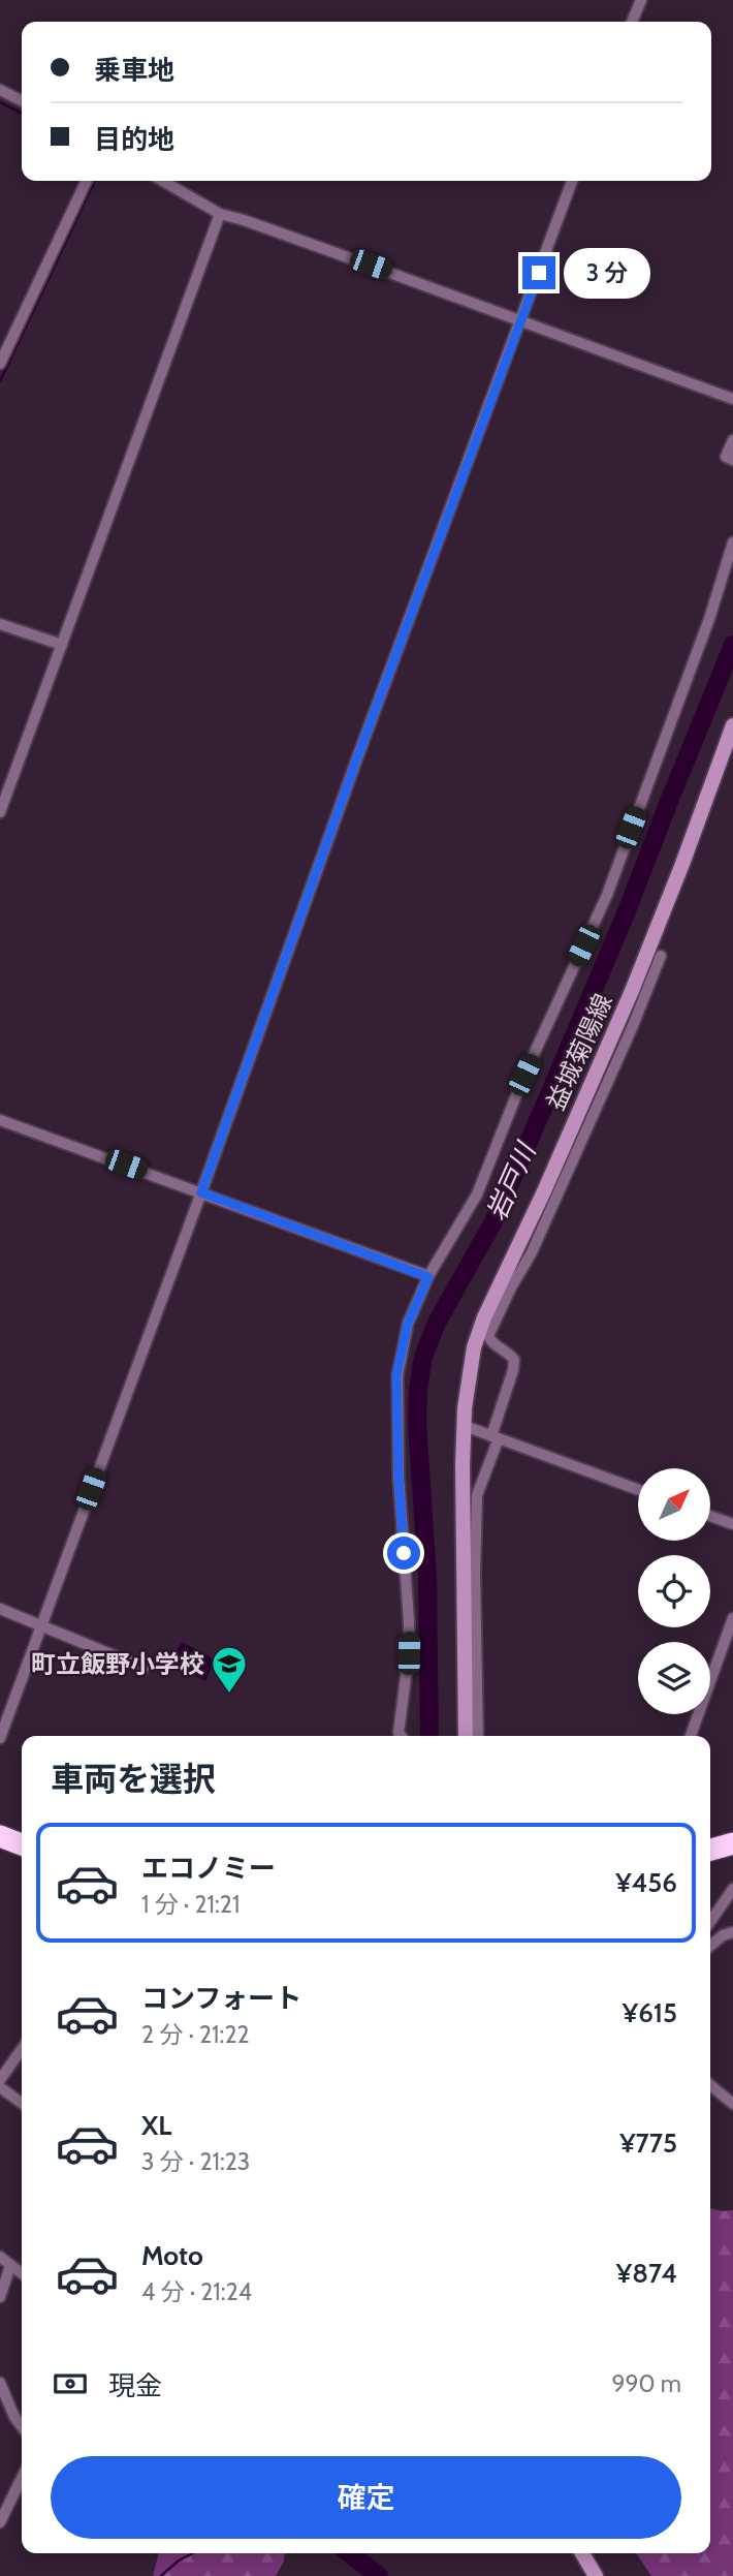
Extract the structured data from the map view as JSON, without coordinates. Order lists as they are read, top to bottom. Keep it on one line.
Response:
{"streets":{"main road":["益城菊陽線"]},"water":["岩戸川"],"places":{"school or university":["町立飯野小学校"]},"north":"top right","page":{"banner":["乗車地","目的地"],"bubble":"3 分","heading":"車両を選択","list":[{"name":"エコノミー","note":"1 分 · 21:21","value":"¥456"},{"name":"コンフォート","note":"2 分 · 21:22","value":"¥615"},{"name":"XL","note":"3 分 · 21:23","value":"¥775"},{"name":"Moto","note":"4 分 · 21:24","value":"¥874"}],"pay":["現金","990 m"],"buttons":"確定"}}
